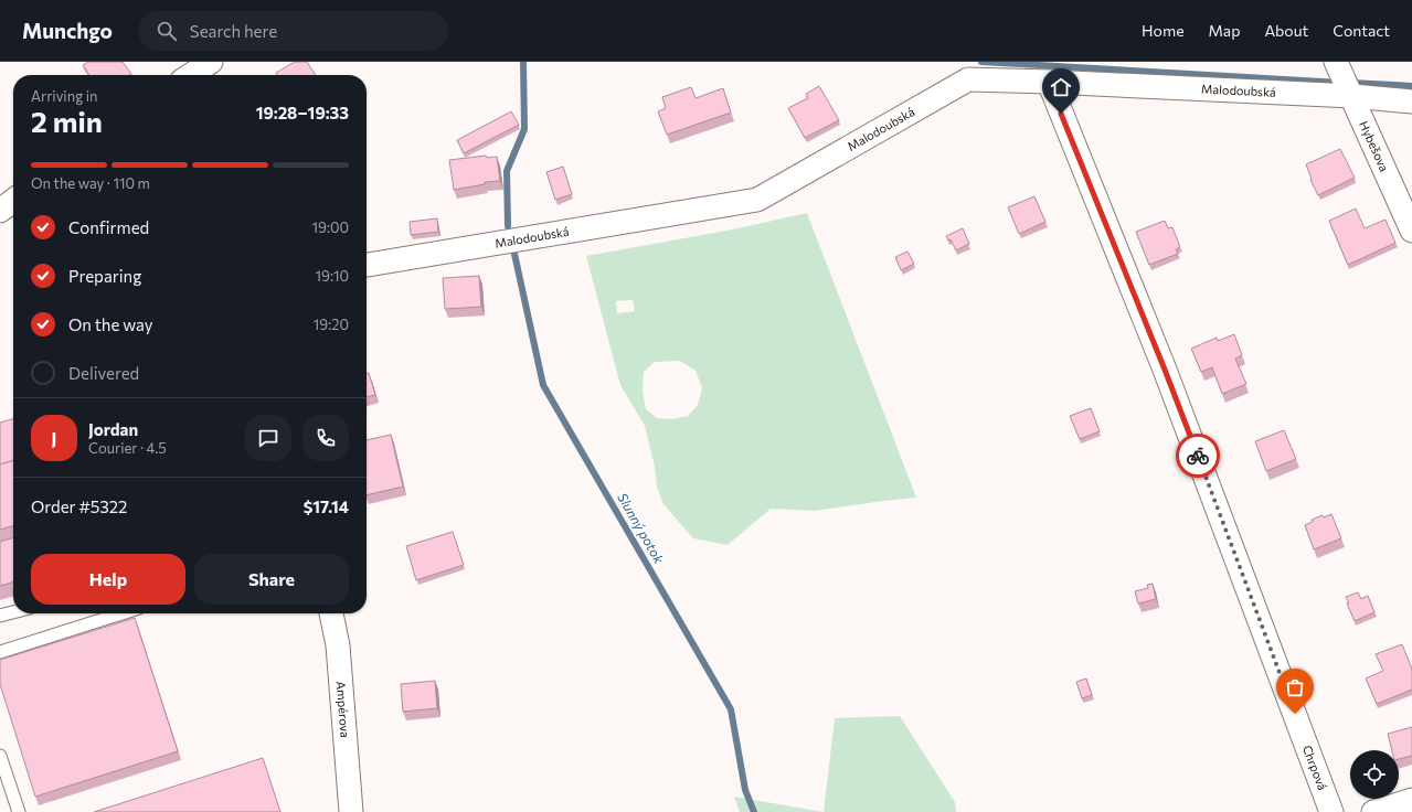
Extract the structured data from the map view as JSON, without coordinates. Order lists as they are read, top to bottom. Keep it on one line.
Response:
{"streets":{"street":["Malodoubská","Hybešova","Ampérova","Chrpová"]},"crossings":[["Malodoubská","Hybešova"],["Malodoubská","Chrpová"]],"water":["Slunný potok"],"page":{"header":"Munchgo","search":"Search here","nav":["Home","Map","About","Contact"],"heading":["2 min","Arriving in","19:28–19:33"],"panel":["Jordan","Courier · 4.5","Order #5322","$17.14"],"bar":"On the way · 110 m","list":[["Confirmed","19:00"],["Preparing","19:10"],["On the way","19:20"],"Delivered"],"round":"J","buttons":["Help","Share"]}}
